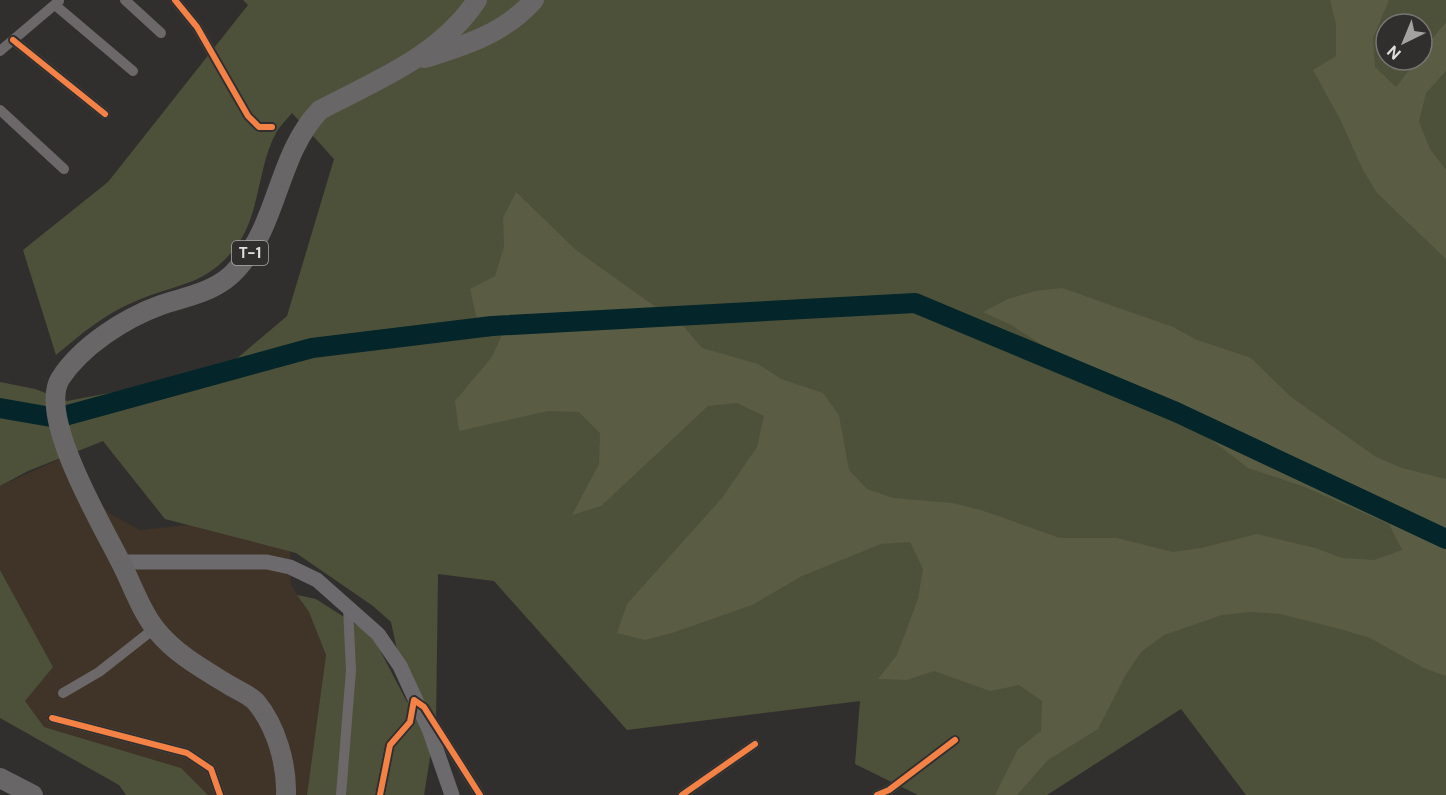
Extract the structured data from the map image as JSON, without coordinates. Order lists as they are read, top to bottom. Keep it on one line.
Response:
{"streets":{"highway":["T-1"]},"north":"bottom left"}
